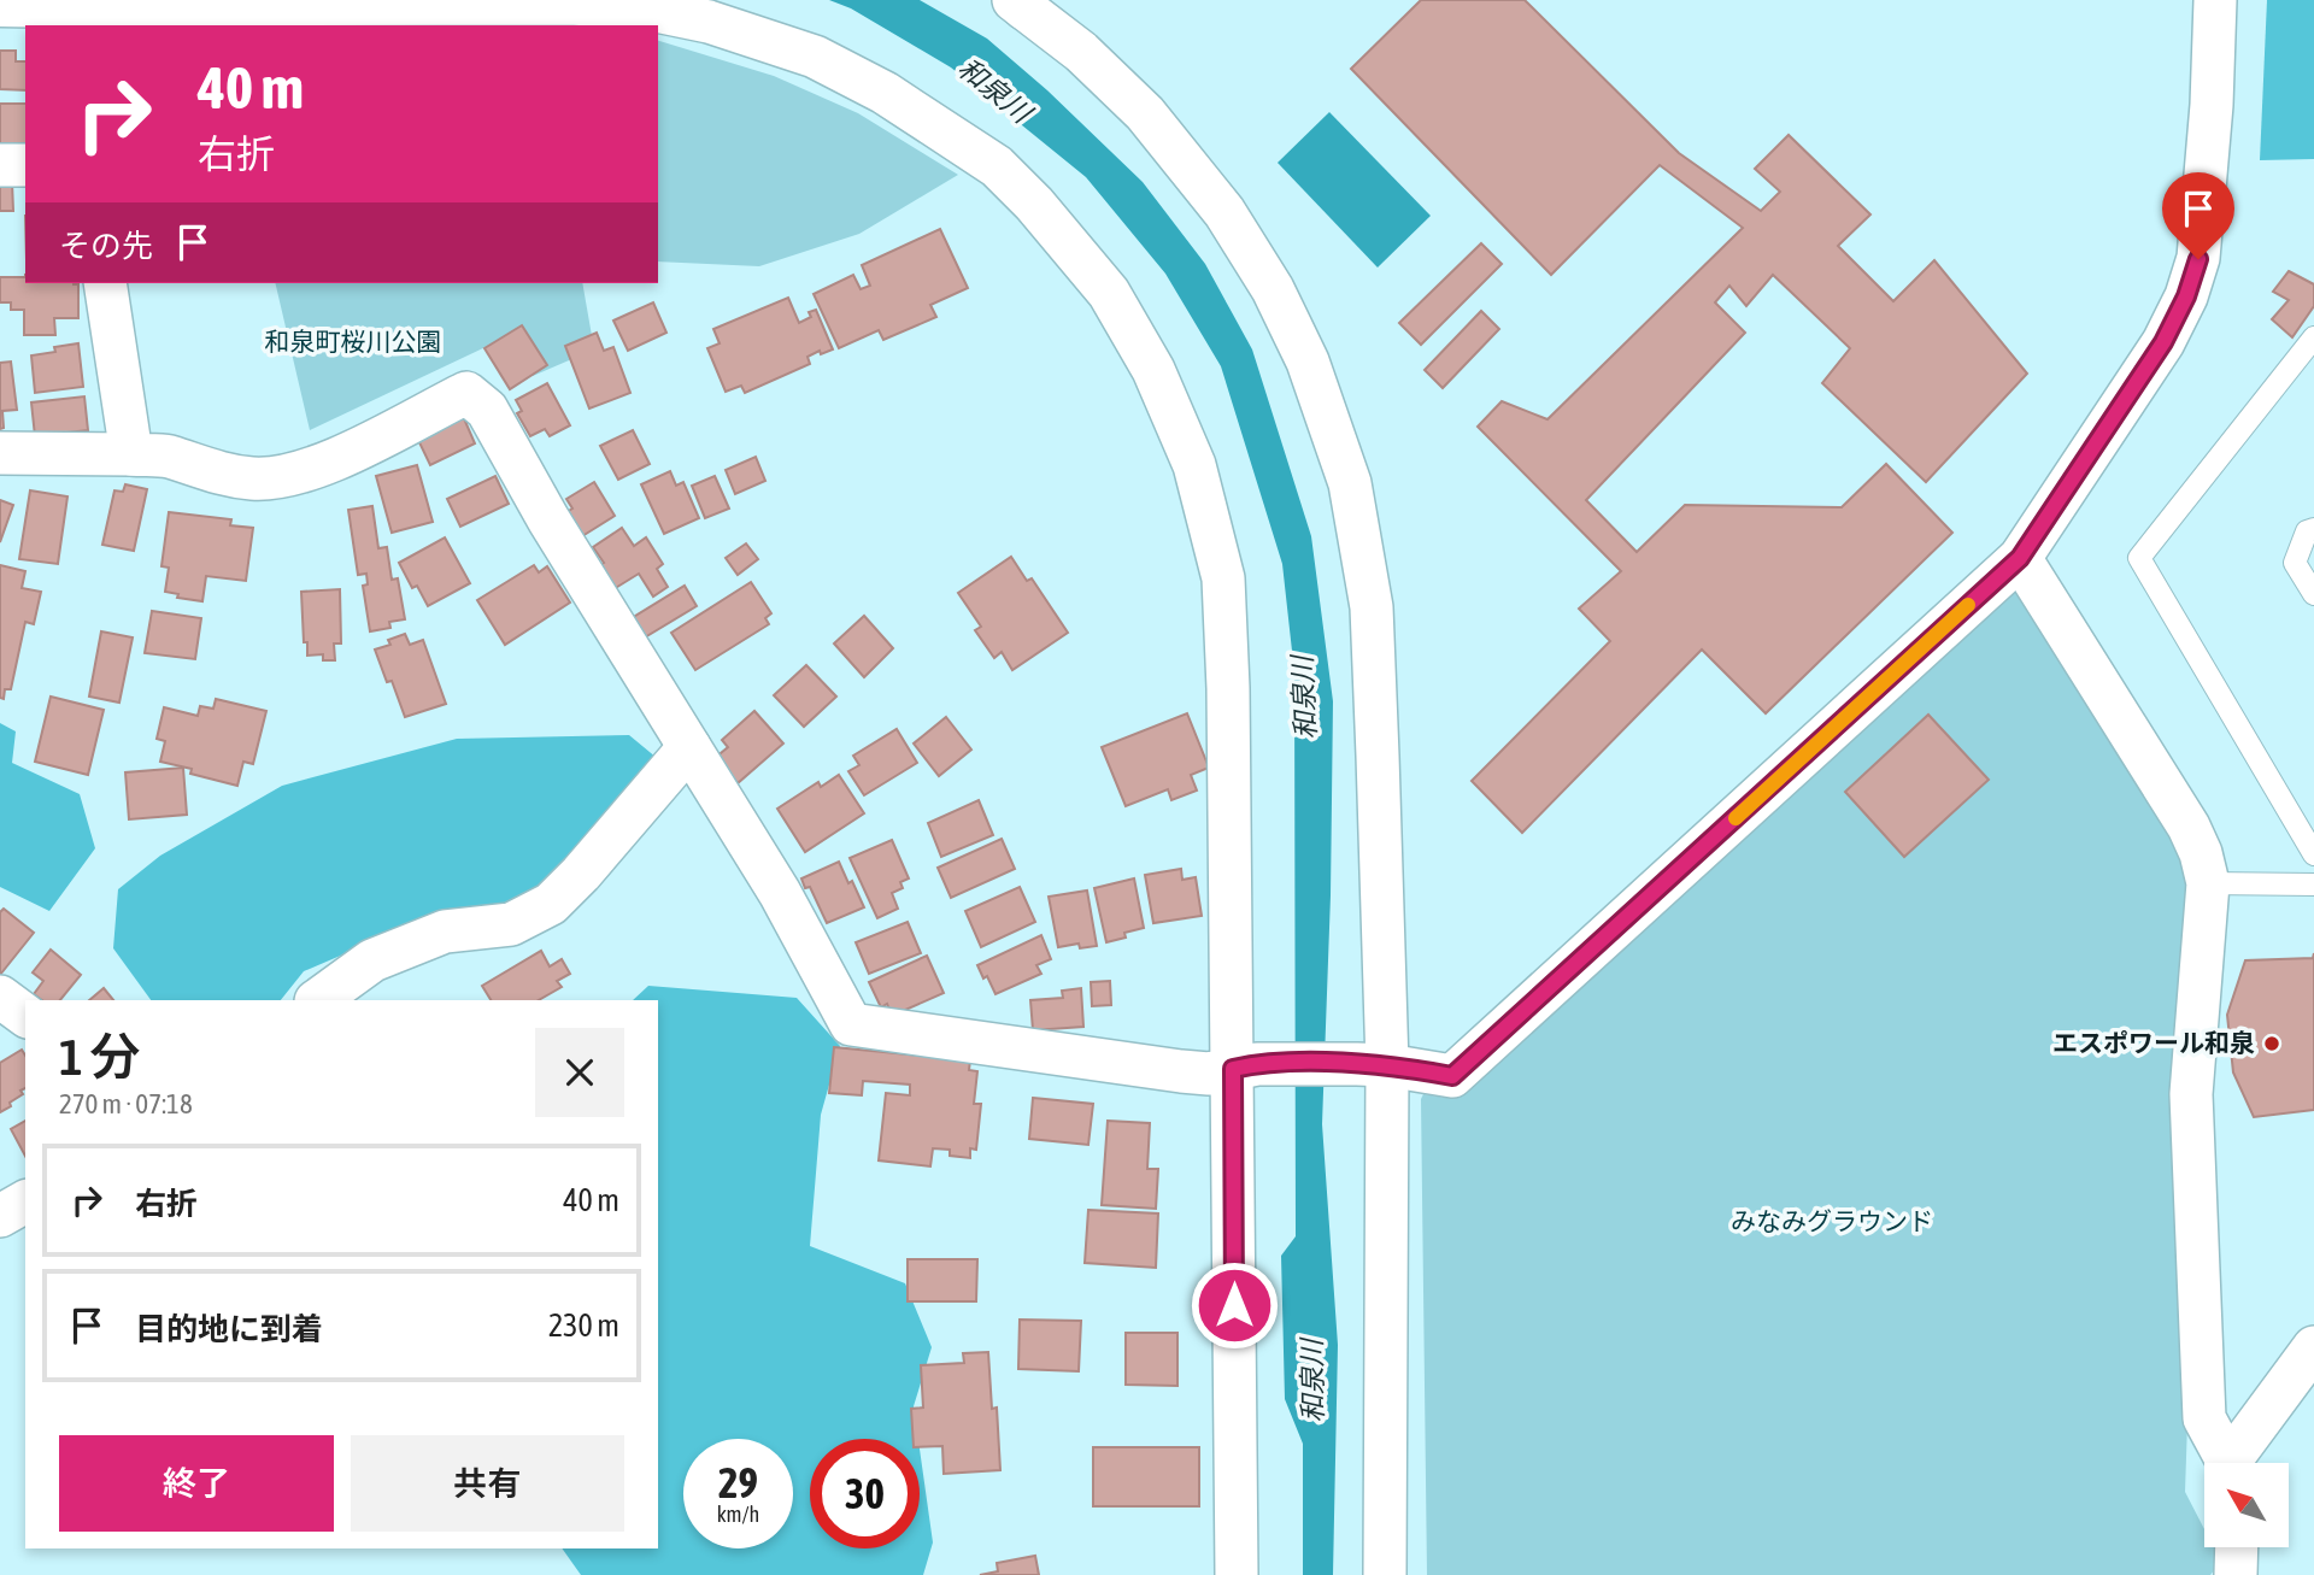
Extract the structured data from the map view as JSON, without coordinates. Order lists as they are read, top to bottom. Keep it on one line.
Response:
{"water":["和泉川"],"parks":["和泉町桜川公園","みなみグラウンド"],"places":["エスポワール和泉"],"north":"top left","page":{"turn":["40 m","右折"],"then":"その先","heading":["1 分","270 m · 07:18"],"list":[{"name":"右折","value":"40 m"},{"name":"目的地に到着","value":"230 m"}],"buttons":["終了","共有"],"speed":"29 km/h","limit":"30"}}
